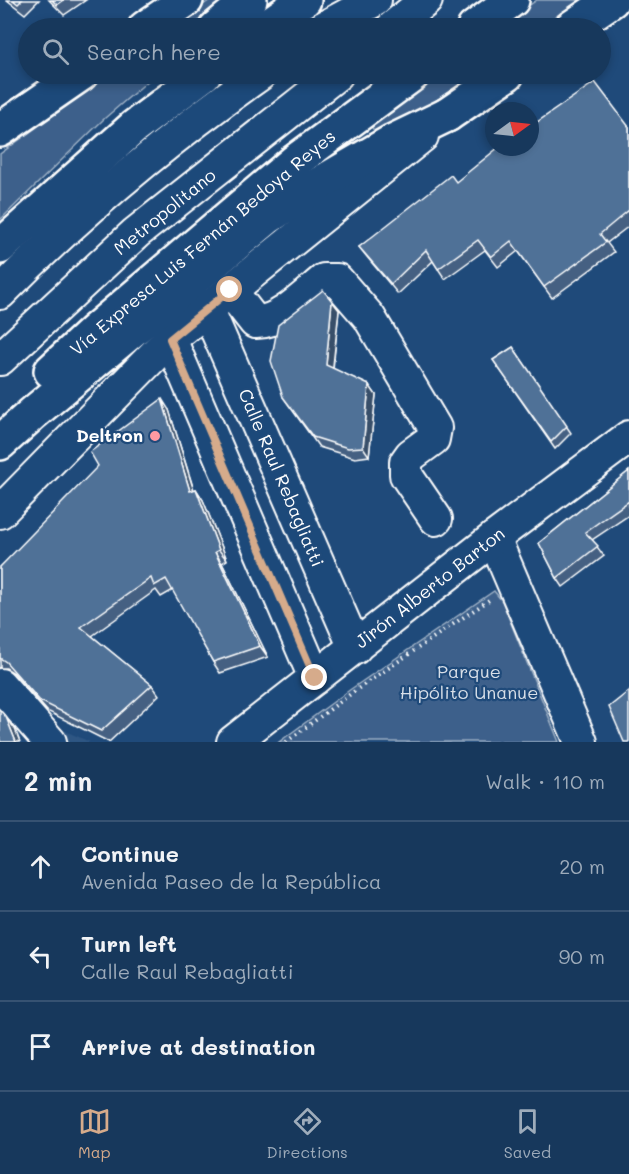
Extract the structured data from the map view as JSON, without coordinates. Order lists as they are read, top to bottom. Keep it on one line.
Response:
{"streets":{"main road":["Vía Expresa Luis Fernán Bedoya Reyes"],"street":["Metropolitano","Calle Raul Rebagliatti","Jirón Alberto Barton"]},"crossings":[["Calle Raul Rebagliatti","Jirón Alberto Barton"]],"parks":["Parque Hipólito Unanue"],"places":["Deltron"],"north":"right","page":{"search":"Search here","heading":["2 min","Walk · 110 m"],"list":[["Continue","Avenida Paseo de la República","20 m"],["Turn left","Calle Raul Rebagliatti","90 m"],"Arrive at destination"],"nav":["Map","Directions","Saved"]}}
